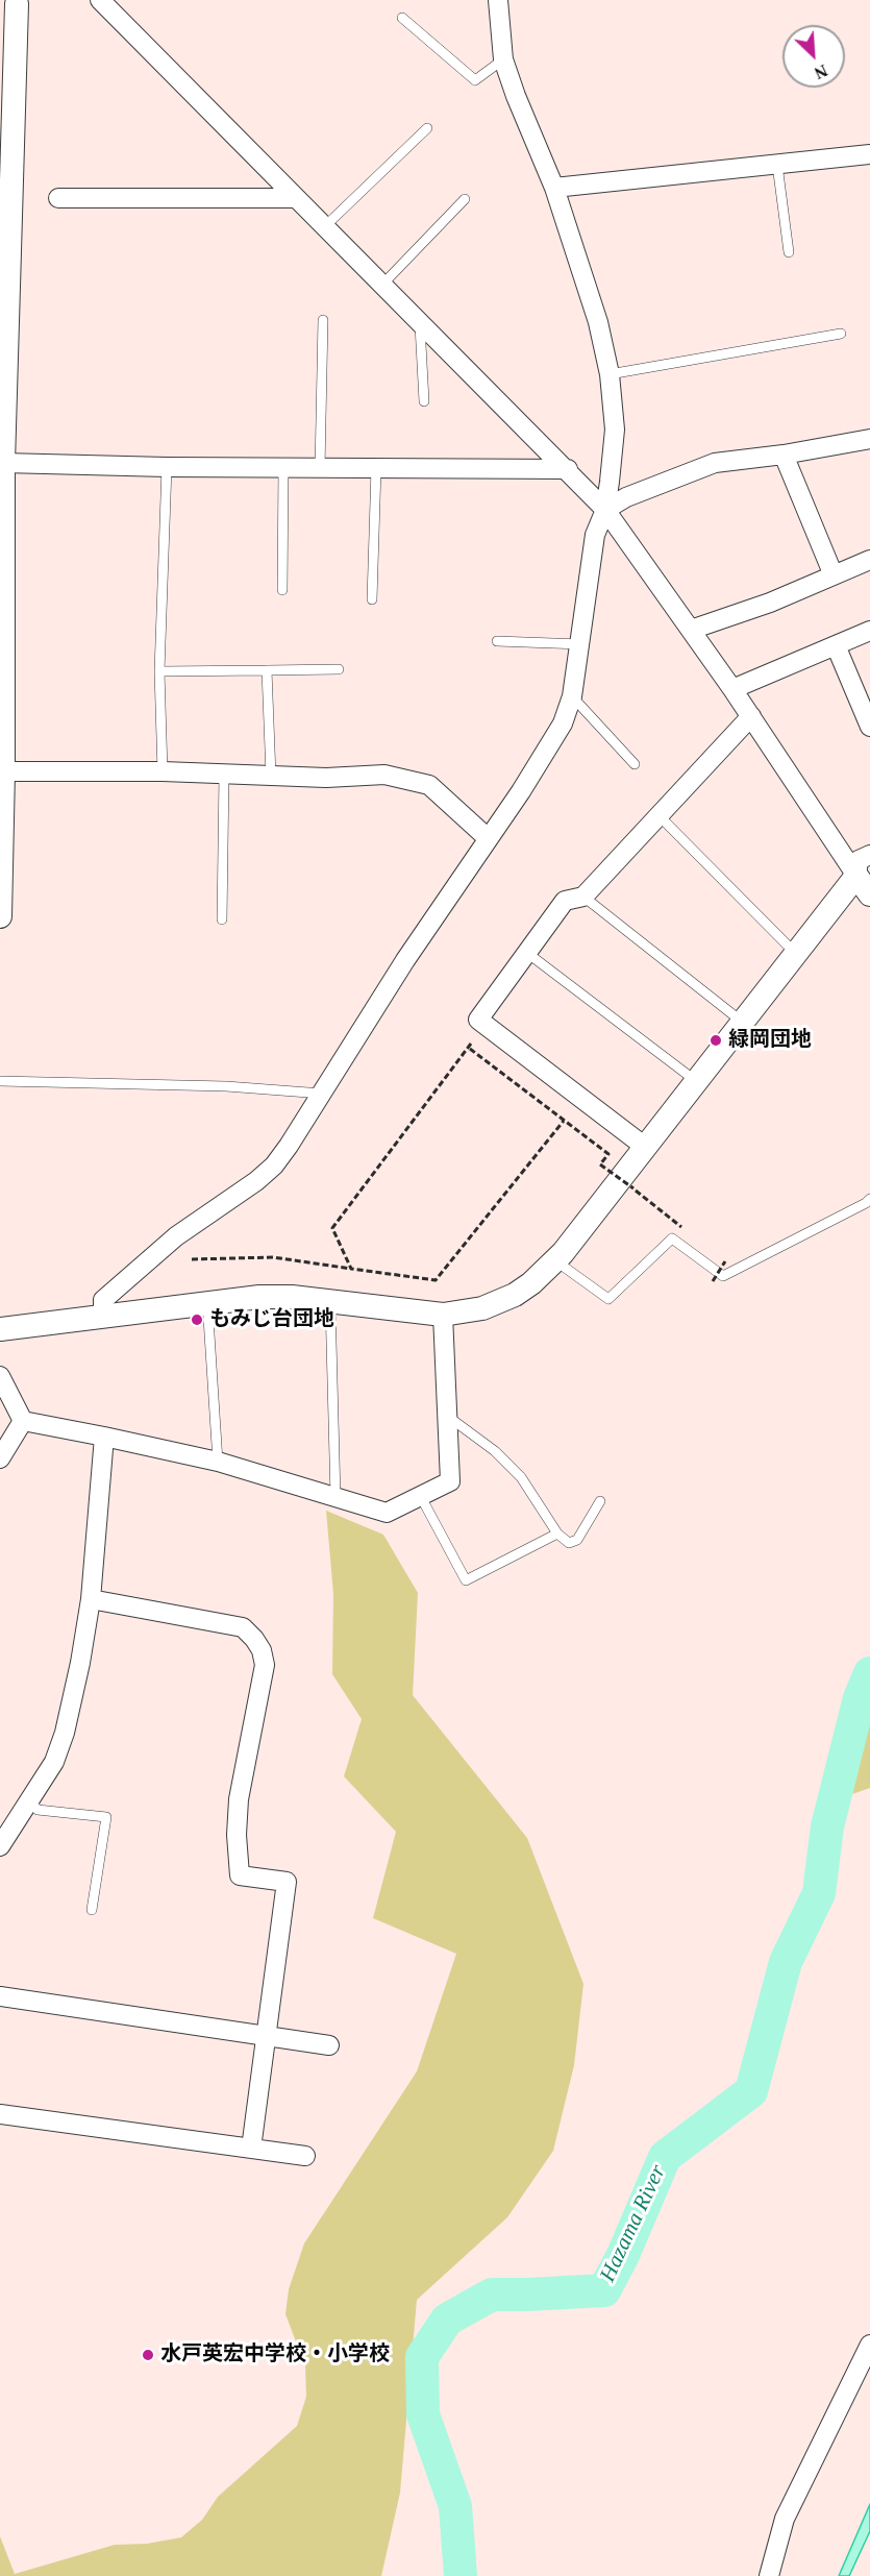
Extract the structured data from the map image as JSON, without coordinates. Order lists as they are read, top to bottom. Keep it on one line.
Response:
{"water":["Hazama River"],"places":["緑岡団地","もみじ台団地","水戸英宏中学校・小学校"],"north":"bottom right"}
